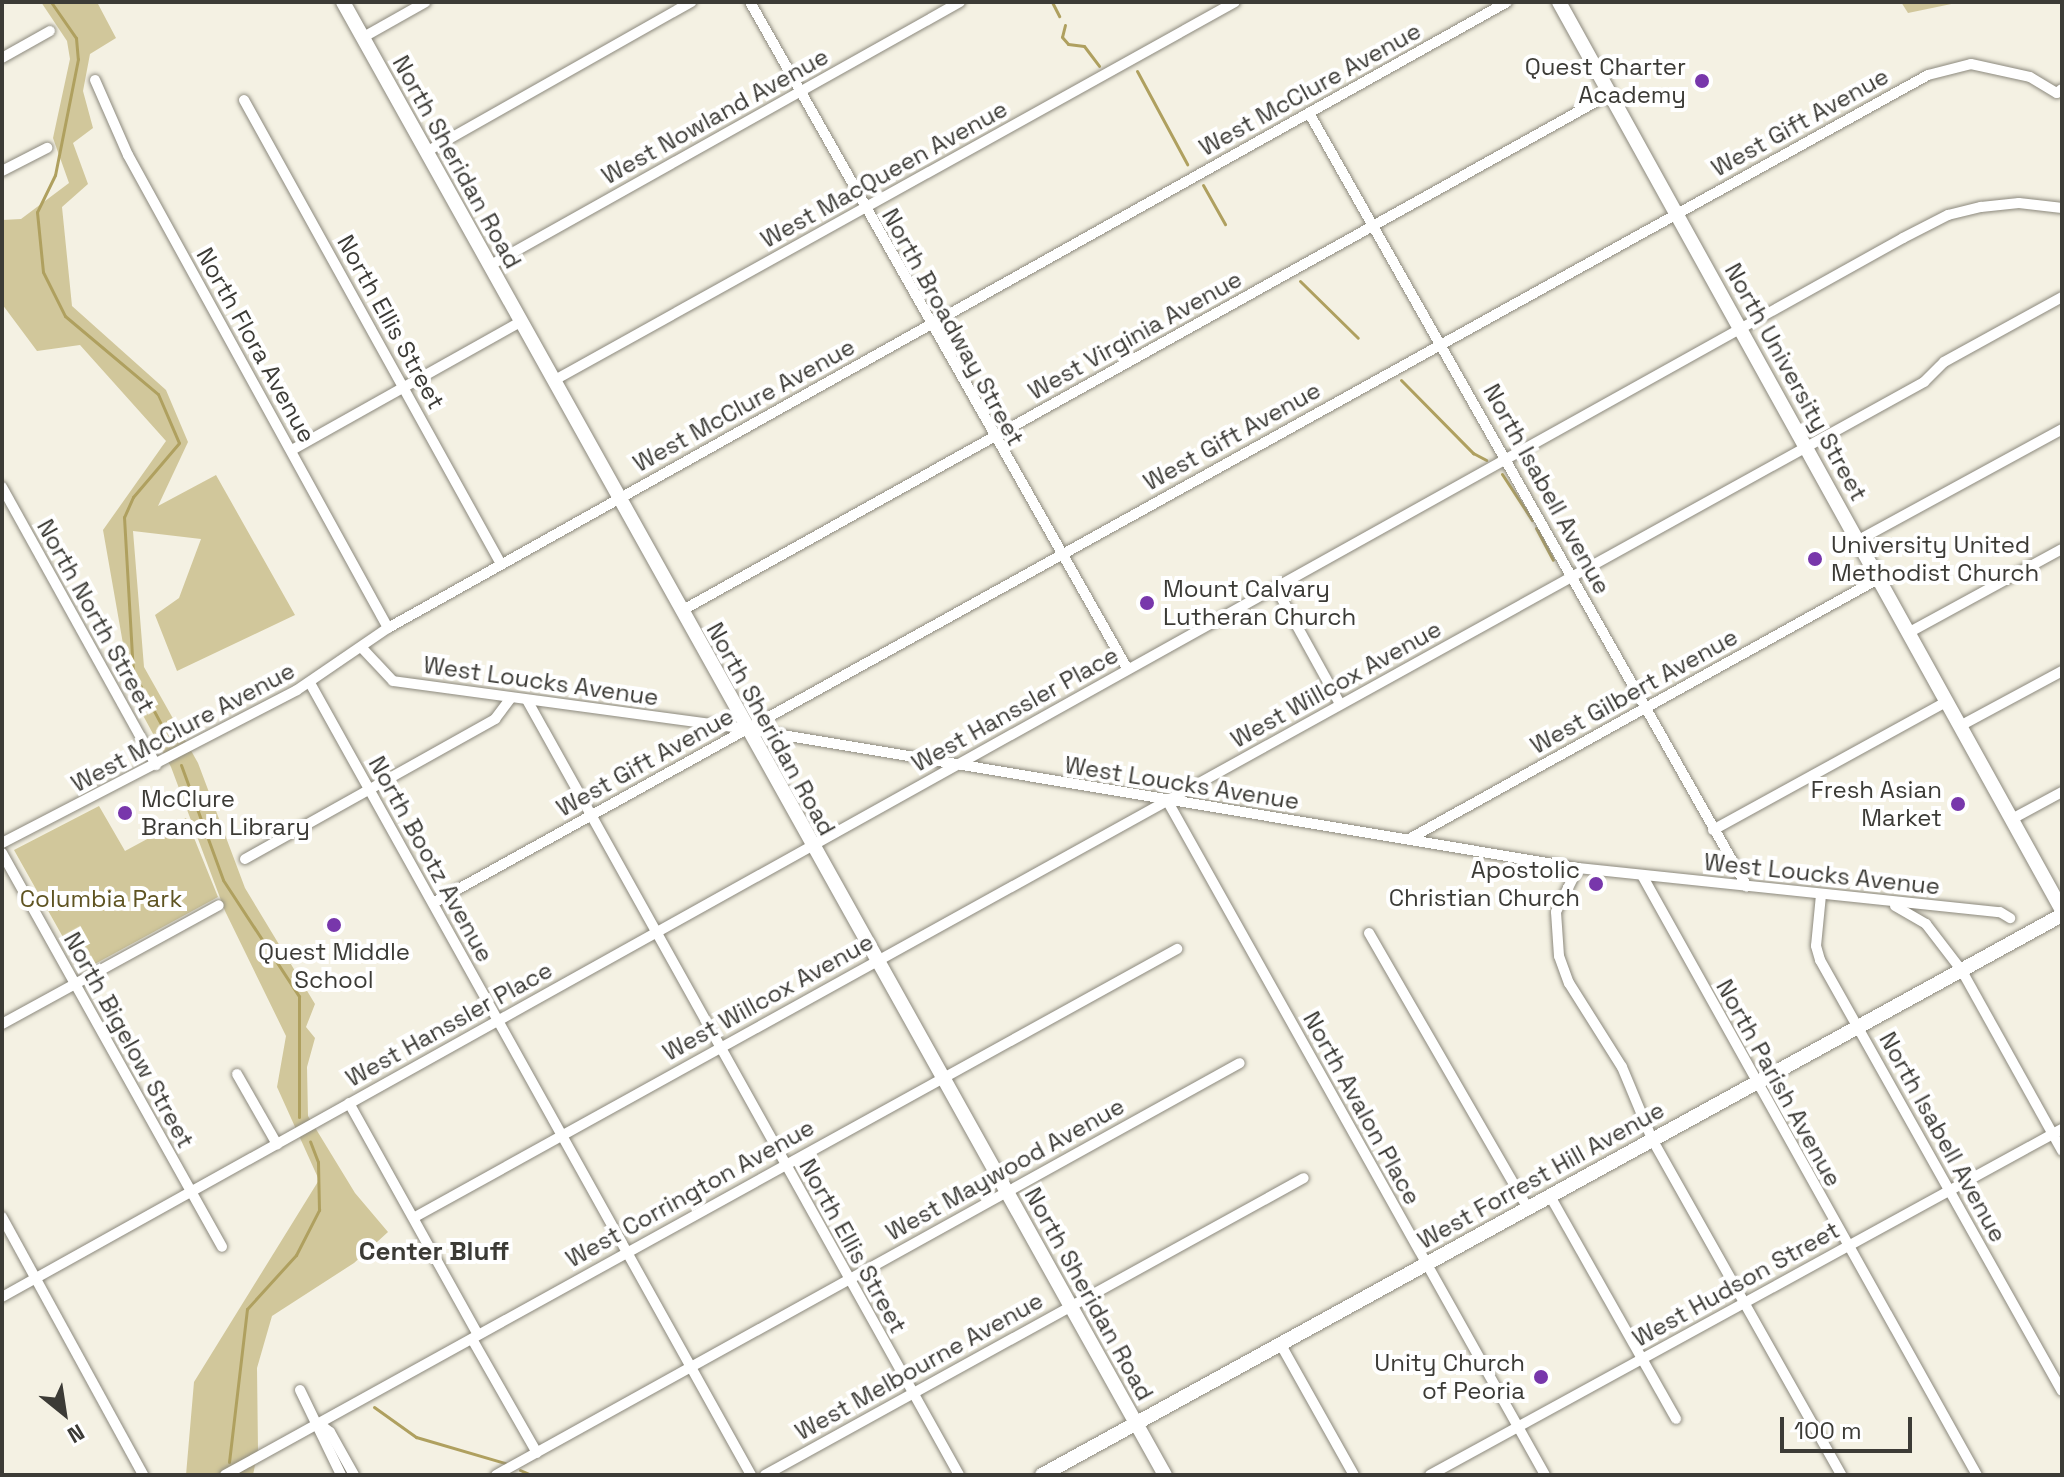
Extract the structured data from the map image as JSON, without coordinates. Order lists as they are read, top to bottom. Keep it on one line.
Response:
{"streets":{"main road":["North Sheridan Road","North University Street","West Forrest Hill Avenue"],"street":["West McClure Avenue","West Nowland Avenue","West Gift Avenue","West MacQueen Avenue","North Ellis Street","North Broadway Street","West Virginia Avenue","North Flora Avenue","North Isabell Avenue","North North Street","West Loucks Avenue","West Willcox Avenue","West Gilbert Avenue","West Hanssler Place","North Bootz Avenue","North Bigelow Street","North Parish Avenue","North Avalon Place","West Maywood Avenue","West Corrington Avenue","West Hudson Street","West Melbourne Avenue"]},"crossings":[["West McClure Avenue","North Sheridan Road"],["West McClure Avenue","North Ellis Street"],["West McClure Avenue","North Broadway Street"],["West McClure Avenue","North Flora Avenue"],["West McClure Avenue","North Isabell Avenue"],["West McClure Avenue","North North Street"],["West McClure Avenue","West Loucks Avenue"],["West McClure Avenue","North Bootz Avenue"],["West Nowland Avenue","North Sheridan Road"],["West Nowland Avenue","North Broadway Street"],["West Gift Avenue","North Sheridan Road"],["West Gift Avenue","North Ellis Street"],["West Gift Avenue","North Broadway Street"],["West Gift Avenue","North University Street"],["West Gift Avenue","North Isabell Avenue"],["West Gift Avenue","West Loucks Avenue"],["West Gift Avenue","North Bootz Avenue"],["North Sheridan Road","West MacQueen Avenue"],["North Sheridan Road","West Virginia Avenue"],["North Sheridan Road","West Loucks Avenue"],["North Sheridan Road","West Willcox Avenue"],["North Sheridan Road","West Hanssler Place"],["North Sheridan Road","West Maywood Avenue"],["North Sheridan Road","West Forrest Hill Avenue"],["North Sheridan Road","West Corrington Avenue"],["North Sheridan Road","West Melbourne Avenue"],["West MacQueen Avenue","North Broadway Street"],["North Ellis Street","West Loucks Avenue"],["North Ellis Street","West Willcox Avenue"],["North Ellis Street","West Hanssler Place"],["North Ellis Street","West Maywood Avenue"],["North Ellis Street","West Corrington Avenue"],["North Ellis Street","West Melbourne Avenue"],["North Broadway Street","West Virginia Avenue"],["North Broadway Street","West Hanssler Place"],["West Virginia Avenue","North University Street"],["West Virginia Avenue","North Isabell Avenue"],["North University Street","West Willcox Avenue"],["North University Street","West Gilbert Avenue"],["North University Street","West Hanssler Place"],["North University Street","West Forrest Hill Avenue"],["North Isabell Avenue","West Loucks Avenue"],["North Isabell Avenue","West Willcox Avenue"],["North Isabell Avenue","West Gilbert Avenue"],["North Isabell Avenue","West Hanssler Place"],["North Isabell Avenue","West Forrest Hill Avenue"],["North Isabell Avenue","West Hudson Street"],["West Loucks Avenue","West Willcox Avenue"],["West Loucks Avenue","West Gilbert Avenue"],["West Loucks Avenue","West Hanssler Place"],["West Loucks Avenue","North Parish Avenue"],["West Loucks Avenue","North Avalon Place"],["West Willcox Avenue","North Bootz Avenue"],["West Willcox Avenue","North Avalon Place"],["West Hanssler Place","North Bootz Avenue"],["West Hanssler Place","North Bigelow Street"],["North Bootz Avenue","West Maywood Avenue"],["North Bootz Avenue","West Corrington Avenue"],["North Parish Avenue","West Forrest Hill Avenue"],["North Parish Avenue","West Hudson Street"],["North Avalon Place","West Forrest Hill Avenue"],["North Avalon Place","West Hudson Street"]],"districts":["Center Bluff"],"parks":["Columbia Park"],"places":["Quest Charter Academy","University United Methodist Church","Mount Calvary Lutheran Church","Fresh Asian Market","McClure Branch Library","Apostolic Christian Church","Quest Middle School","Unity Church of Peoria"],"scale_bar":"100 m","north":"bottom right"}
